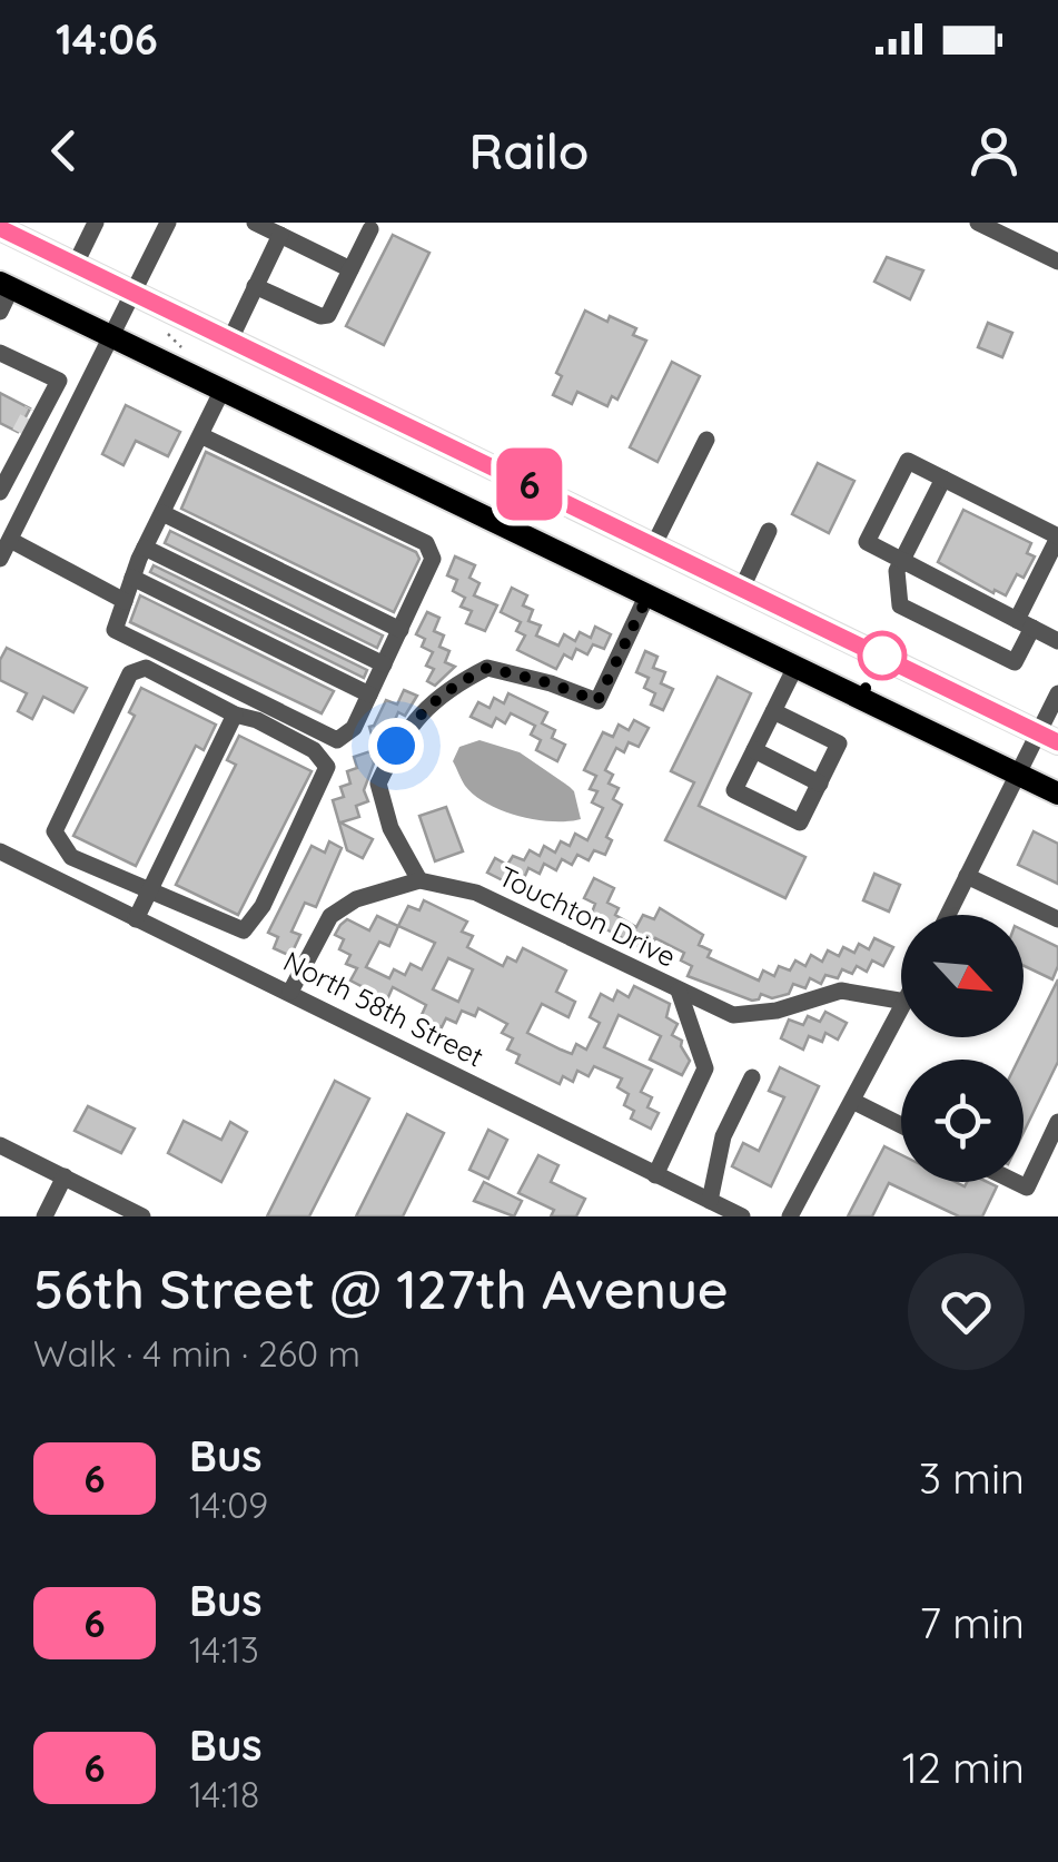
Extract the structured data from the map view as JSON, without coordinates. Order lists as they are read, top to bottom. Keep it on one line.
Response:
{"streets":{"street":["Touchton Drive","North 58th Street"]},"crossings":[["Touchton Drive","North 58th Street"]],"lines":["bus line 6"],"north":"bottom right","page":{"status":"14:06","header":"Railo","on_map":"6","heading":["56th Street @ 127th Avenue","Walk · 4 min · 260 m"],"list":[{"mark":"6","name":"Bus","note":"14:09","value":"3 min"},{"mark":"6","name":"Bus","note":"14:13","value":"7 min"},{"mark":"6","name":"Bus","note":"14:18","value":"12 min"}]}}
